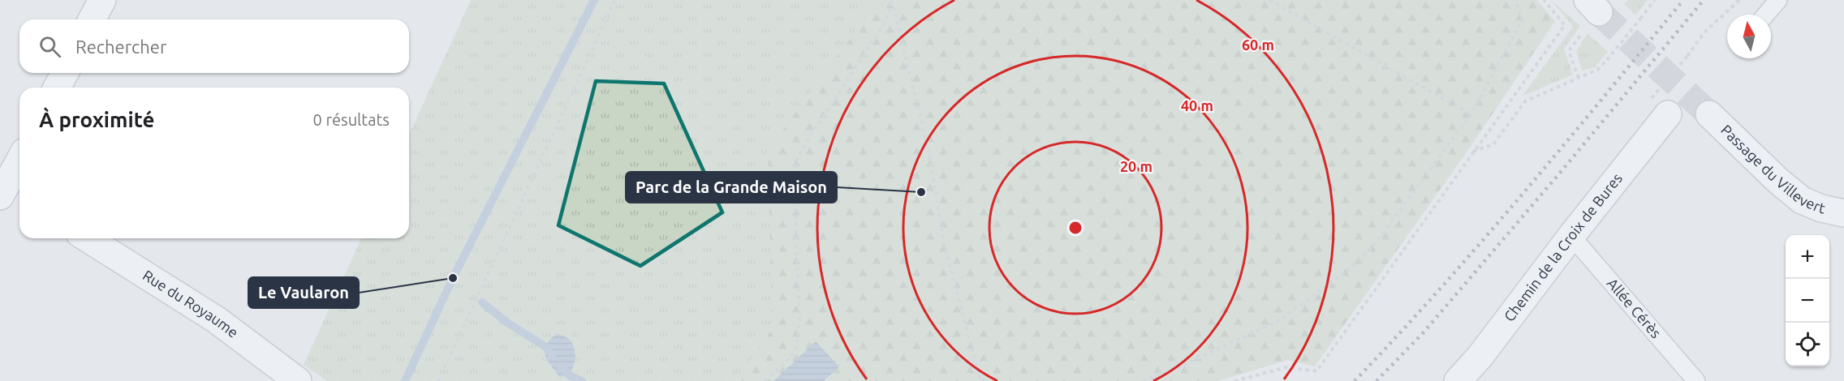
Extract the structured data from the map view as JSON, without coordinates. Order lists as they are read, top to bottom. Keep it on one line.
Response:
{"streets":{"street":["Passage du Villevert","Chemin de la Croix de Bures","Rue du Royaume"],"lane":["Allée Cérès"]},"crossings":[["Chemin de la Croix de Bures","Allée Cérès"]],"places":["Parc de la Grande Maison","Le Vaularon"],"north":"top","page":{"search":"Rechercher","heading":["À proximité","0 résultats"],"map_buttons":["+","−"]},"rings":["60 m","40 m","20 m"]}
